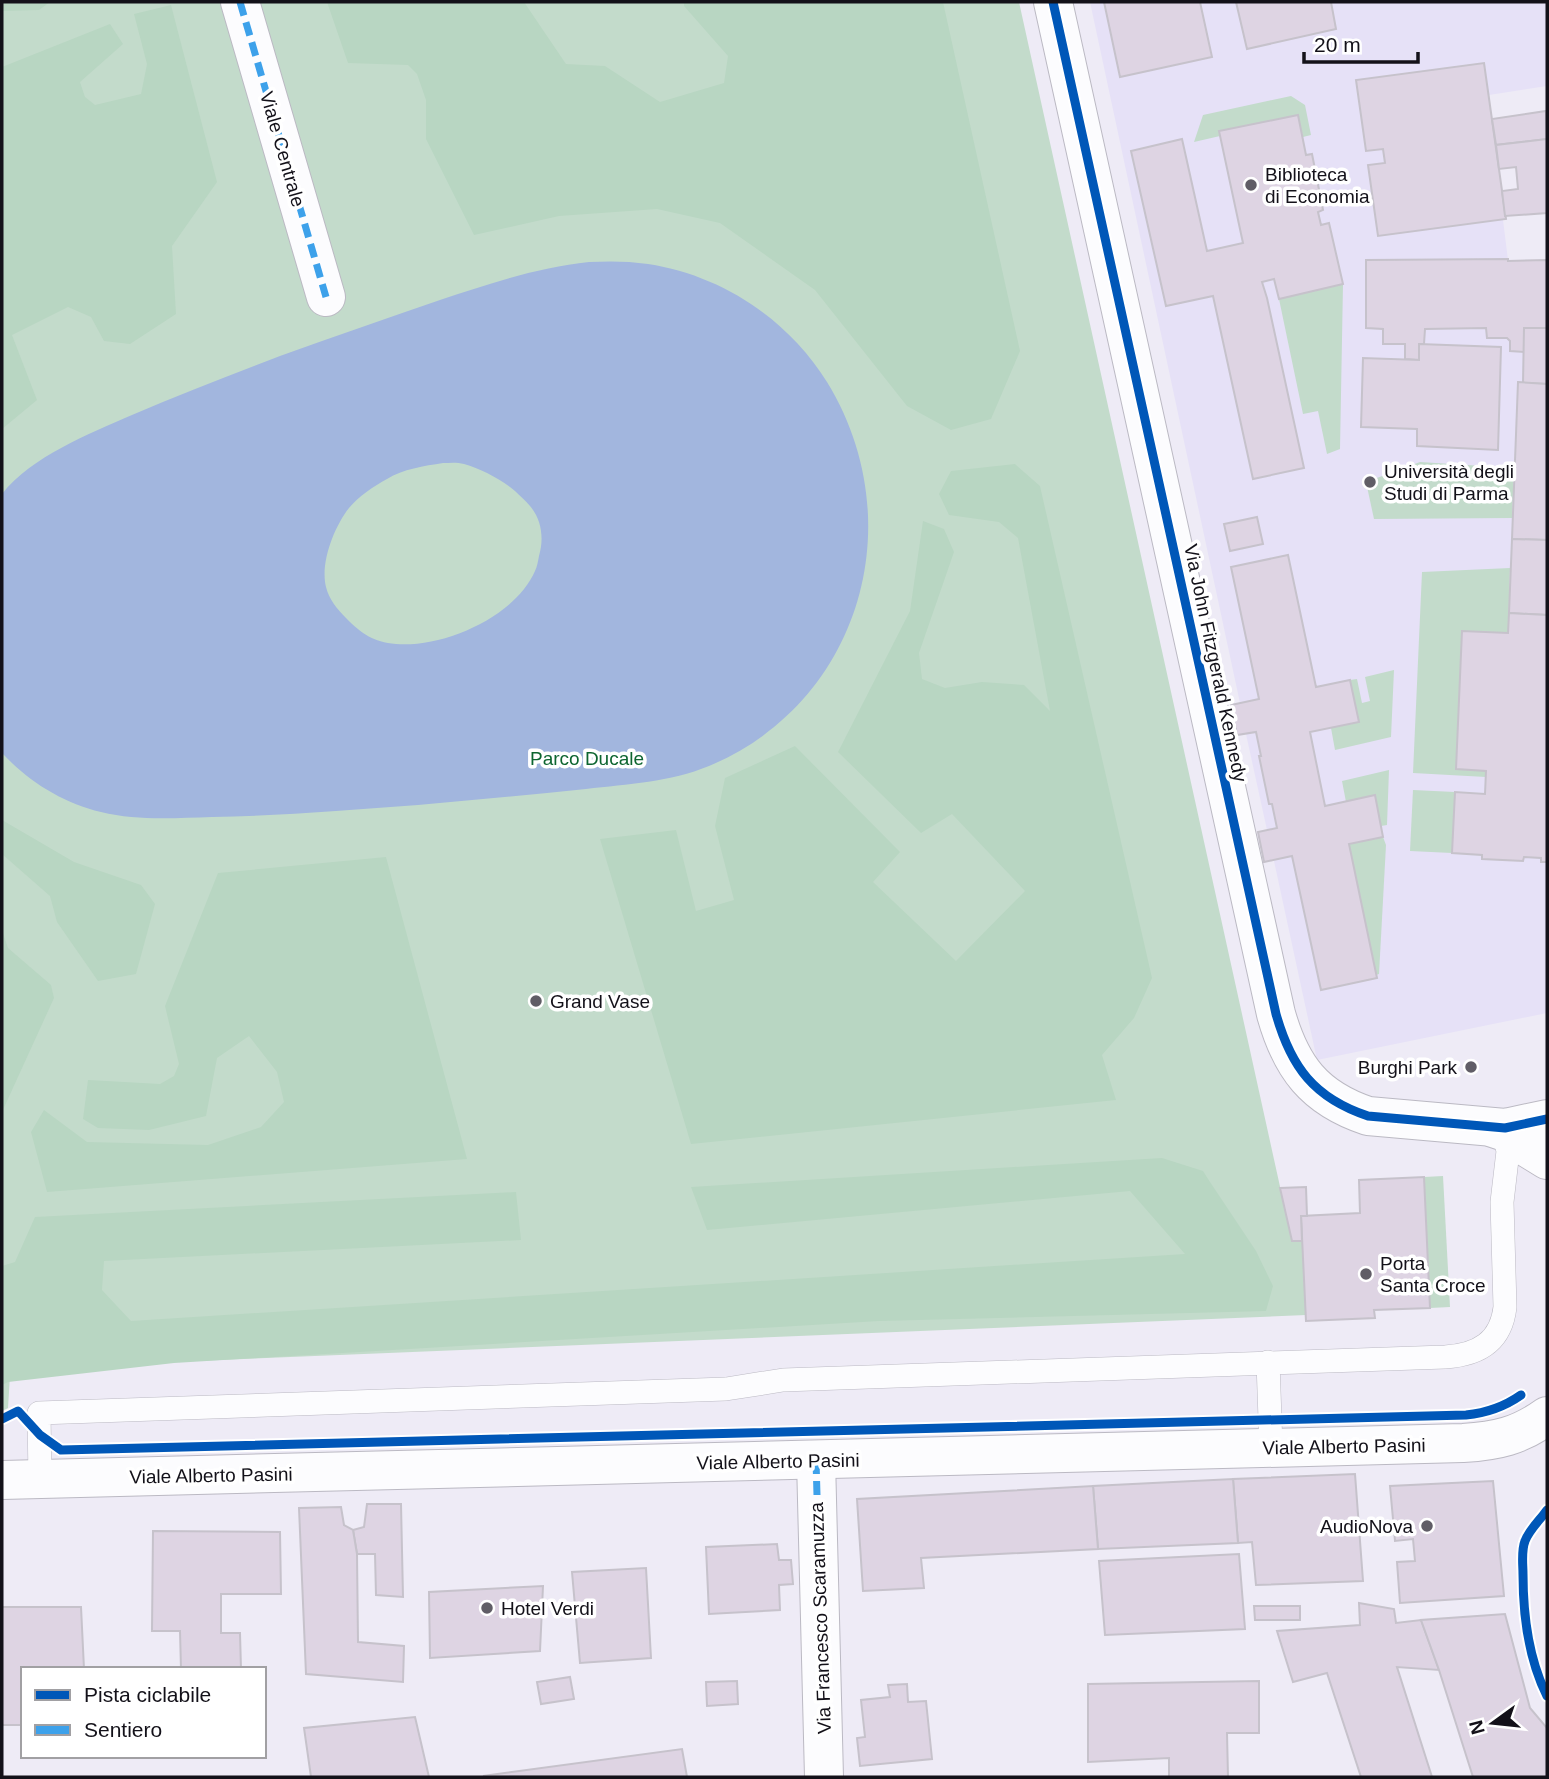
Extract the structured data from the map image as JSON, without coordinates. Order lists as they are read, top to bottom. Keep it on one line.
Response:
{"streets":{"street":["Viale Centrale","Via John Fitzgerald Kennedy","Viale Alberto Pasini","Via Francesco Scaramuzza"]},"crossings":[["Viale Alberto Pasini","Via Francesco Scaramuzza"]],"parks":["Parco Ducale"],"places":["Biblioteca di Economia","Università degli Studi di Parma","Grand Vase","Burghi Park","Porta Santa Croce","AudioNova","Hotel Verdi"],"legend":["Pista ciclabile","Sentiero"],"scale_bar":"20 m","north":"left"}
